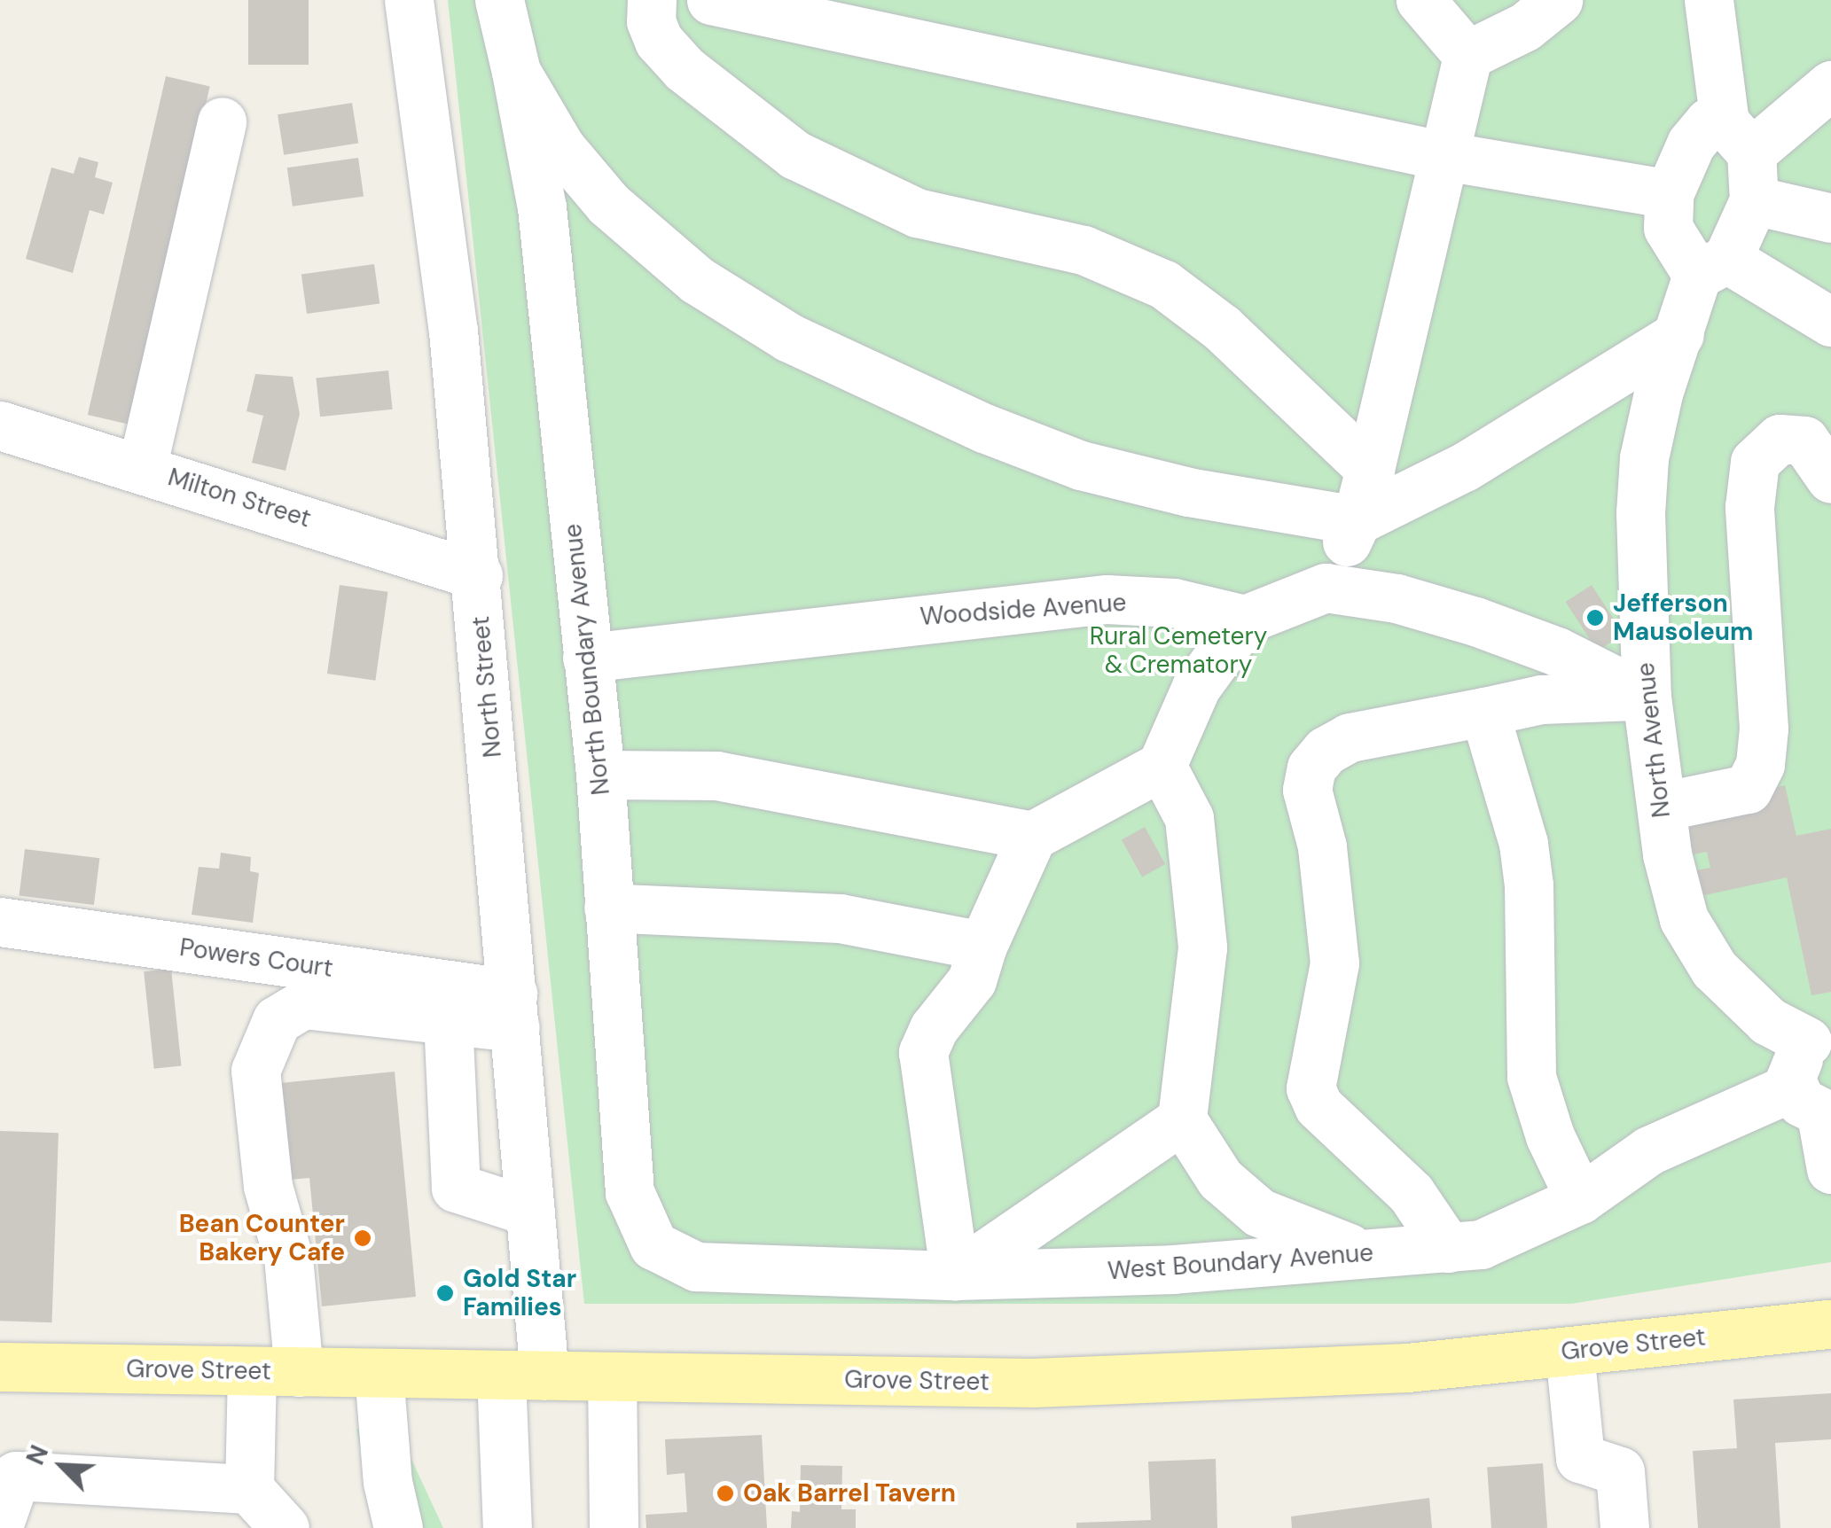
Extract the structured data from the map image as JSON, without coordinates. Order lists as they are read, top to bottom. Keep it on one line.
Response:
{"streets":{"main road":["Grove Street"],"street":["Milton Street","Woodside Avenue","North Boundary Avenue","North Street","North Avenue","Powers Court","West Boundary Avenue"]},"crossings":[["Milton Street","North Street"],["Woodside Avenue","North Boundary Avenue"],["North Boundary Avenue","West Boundary Avenue"],["North Street","Powers Court"],["North Street","Grove Street"]],"parks":["Rural Cemetery & Crematory"],"places":["Jefferson Mausoleum","Bean Counter Bakery Cafe","Gold Star Families","Oak Barrel Tavern"],"north":"top left"}
